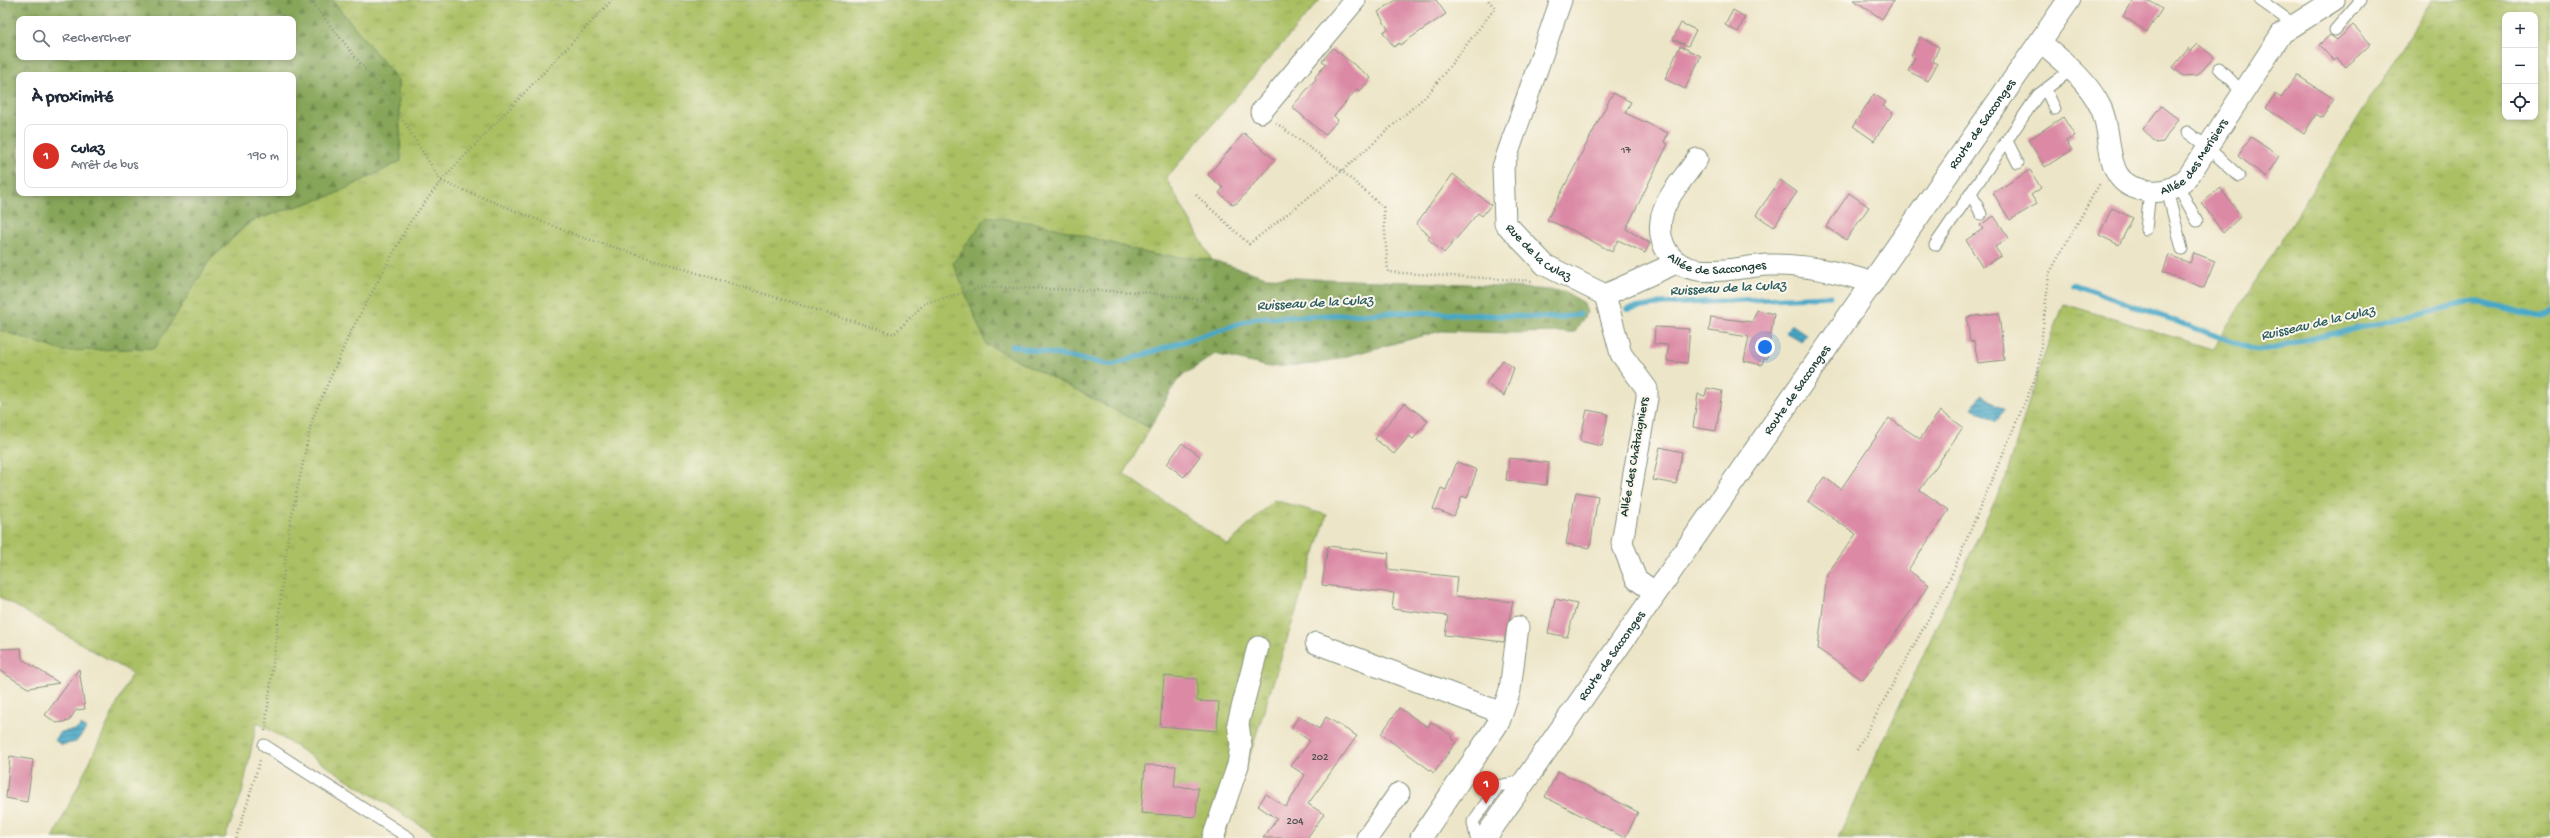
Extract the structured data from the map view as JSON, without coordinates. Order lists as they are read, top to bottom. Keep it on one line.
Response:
{"streets":{"street":["Route de Sacconges","Allée des Merisiers","Rue de la Culaz","Allée de Sacconges","Allée des Châtaigniers"]},"crossings":[["Route de Sacconges","Allée des Merisiers"],["Route de Sacconges","Allée de Sacconges"],["Route de Sacconges","Allée des Châtaigniers"],["Rue de la Culaz","Allée des Châtaigniers"]],"water":["Ruisseau de la Culaz"],"house_numbers":["17","202","204"],"page":{"map_buttons":["+","−"],"search":"Rechercher","heading":"À proximité","list":[{"mark":"1","name":"Culaz","note":"Arrêt de bus","value":"190 m"}],"pins":"1"}}
